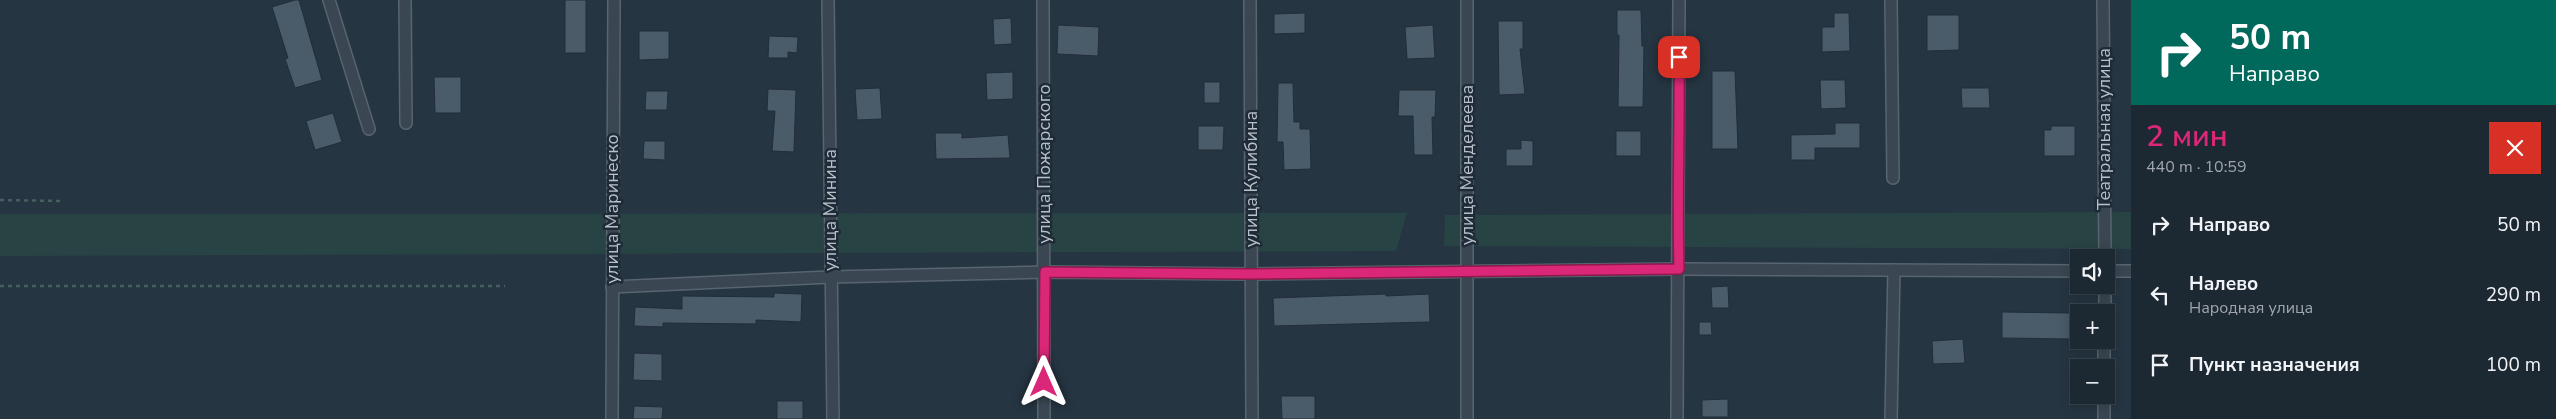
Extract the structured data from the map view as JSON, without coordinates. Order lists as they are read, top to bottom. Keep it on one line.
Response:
{"streets":{"street":["Театральная улица","улица Пожарского","улица Менделеева","улица Кулибина","улица Маринеско","улица Минина"]},"page":{"turn":["50 m","Направо"],"heading":["2 мин","440 m · 10:59"],"list":[{"name":"Направо","value":"50 m"},{"name":"Налево","note":"Народная улица","value":"290 m"},{"name":"Пункт назначения","value":"100 m"}],"map_buttons":["+","−"]}}
